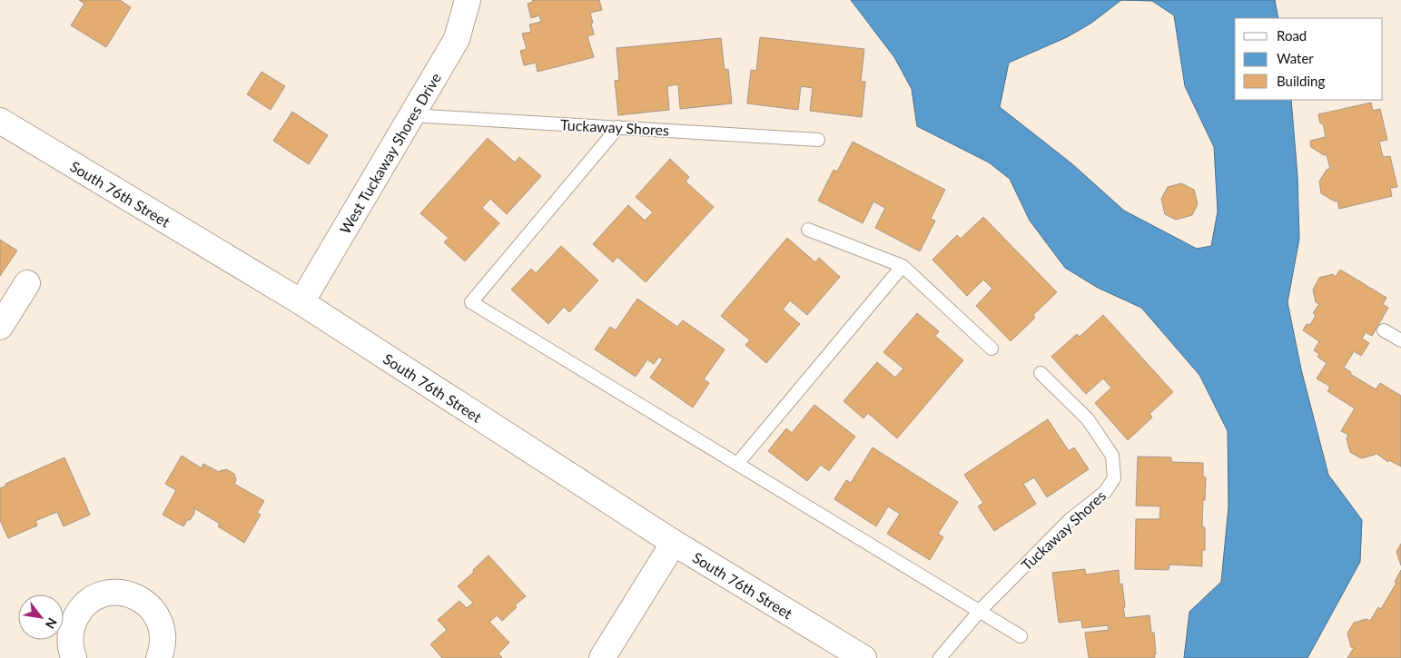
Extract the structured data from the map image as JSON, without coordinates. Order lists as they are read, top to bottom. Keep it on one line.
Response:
{"streets":{"main road":["West Tuckaway Shores Drive","South 76th Street"],"lane":["Tuckaway Shores"]},"crossings":[["Tuckaway Shores","West Tuckaway Shores Drive"],["West Tuckaway Shores Drive","South 76th Street"]],"legend":["Road","Water","Building"],"north":"bottom right"}
